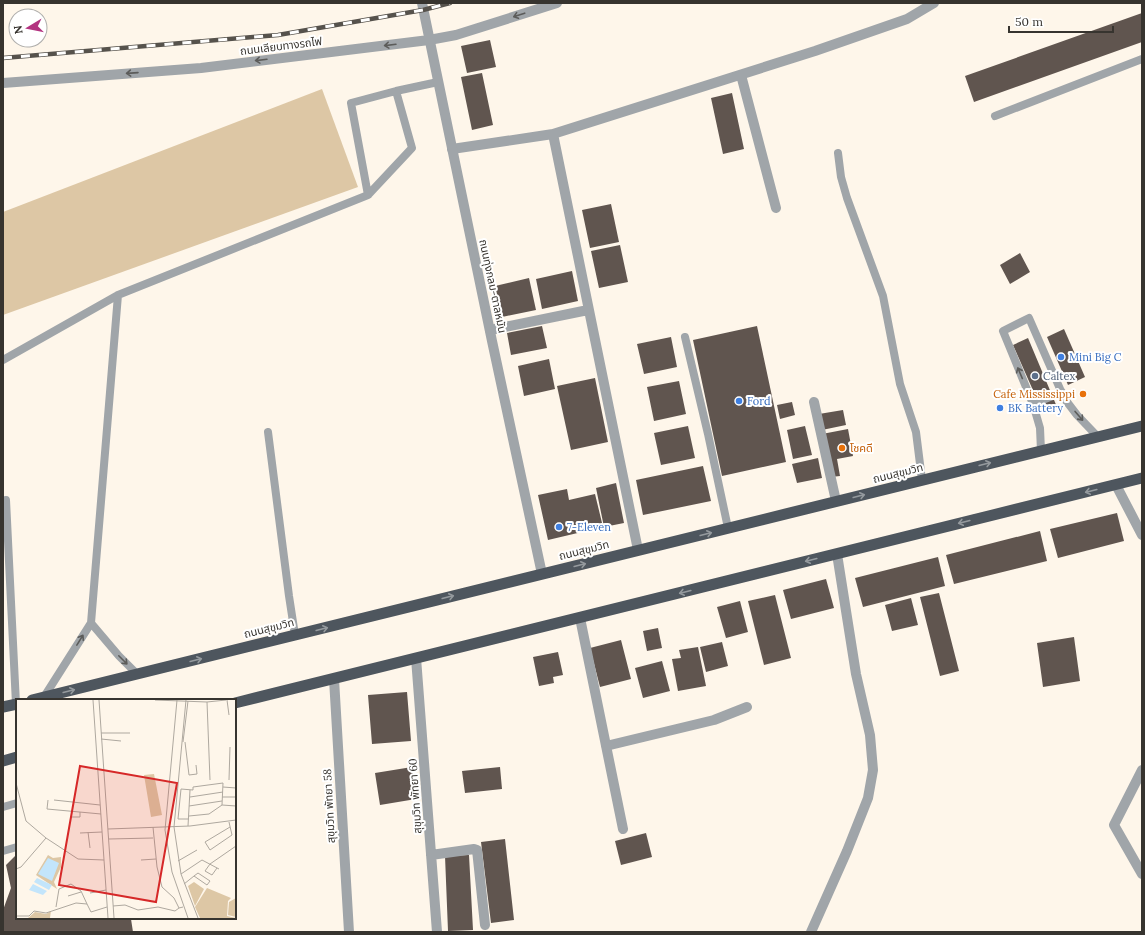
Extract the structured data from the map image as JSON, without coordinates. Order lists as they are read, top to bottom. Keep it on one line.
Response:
{"streets":{"highway":["ถนนสุขุมวิท"],"street":["ถนนเลียบทางรถไฟ","ถนนทุ่งกลม-ตาลหมัน","สุขุมวิท พัทยา 60","สุขุมวิท พัทยา 58"]},"crossings":[["ถนนเลียบทางรถไฟ","ถนนทุ่งกลม-ตาลหมัน"],["ถนนทุ่งกลม-ตาลหมัน","ถนนสุขุมวิท"]],"one_way":["ถนนเลียบทางรถไฟ"],"places":["Mini Big C","Caltex","Cafe Mississippi","Ford","BK Battery","โชคดี","7-Eleven"],"scale_bar":"50 m","north":"left"}
